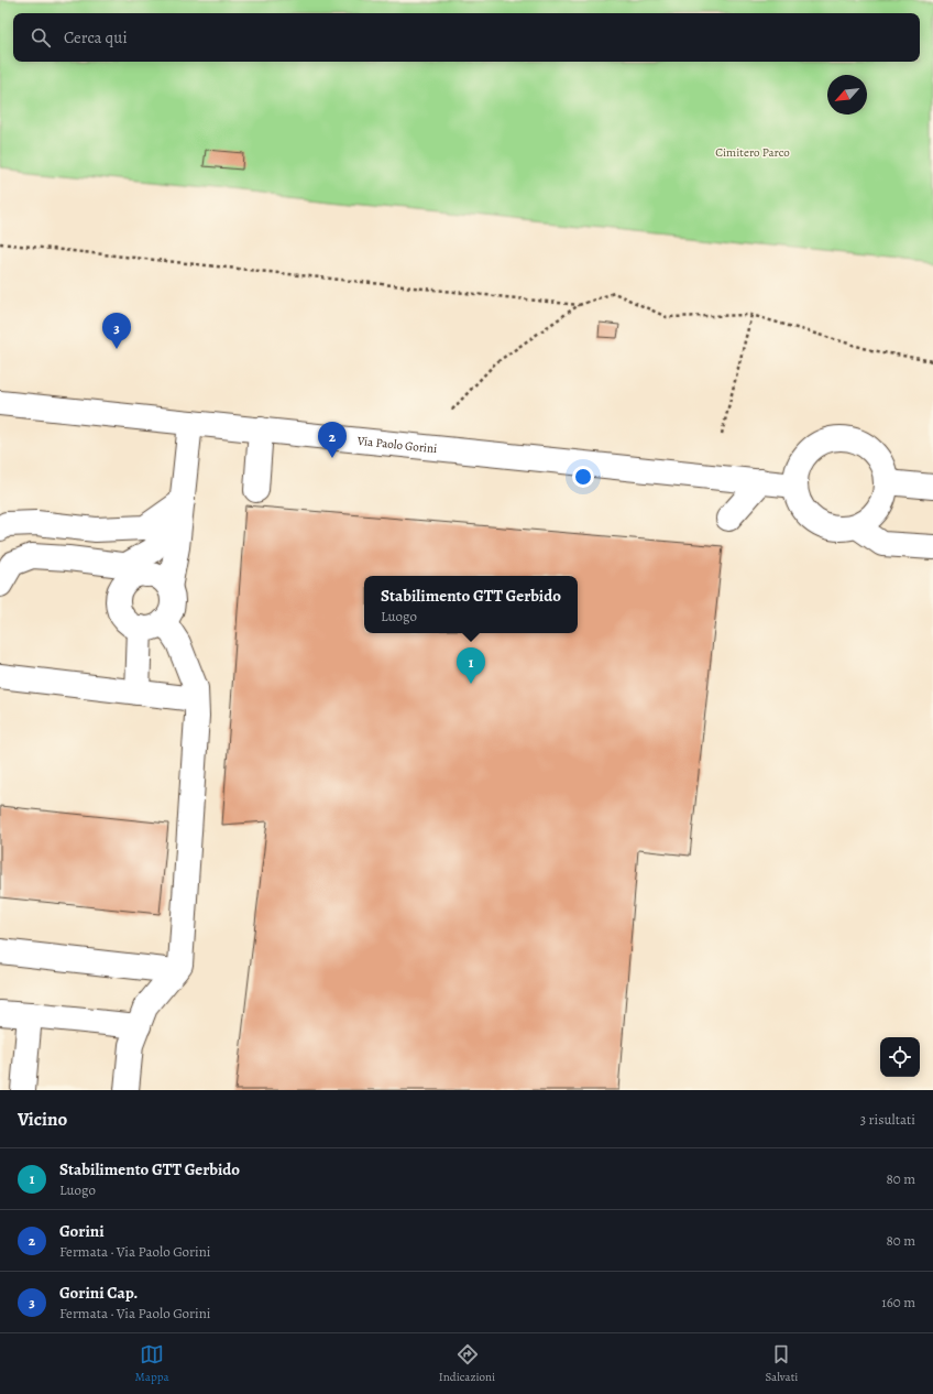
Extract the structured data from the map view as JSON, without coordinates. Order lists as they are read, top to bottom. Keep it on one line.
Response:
{"streets":{"street":["Via Paolo Gorini"]},"parks":["Cimitero Parco"],"north":"bottom left","page":{"search":"Cerca qui","pins":["3","2","1"],"popup":["Stabilimento GTT Gerbido","Luogo"],"heading":["Vicino","3 risultati"],"list":[{"mark":"1","name":"Stabilimento GTT Gerbido","note":"Luogo","value":"80 m"},{"mark":"2","name":"Gorini","note":"Fermata · Via Paolo Gorini","value":"80 m"},{"mark":"3","name":"Gorini Cap.","note":"Fermata · Via Paolo Gorini","value":"160 m"}],"nav":["Mappa","Indicazioni","Salvati"]}}
